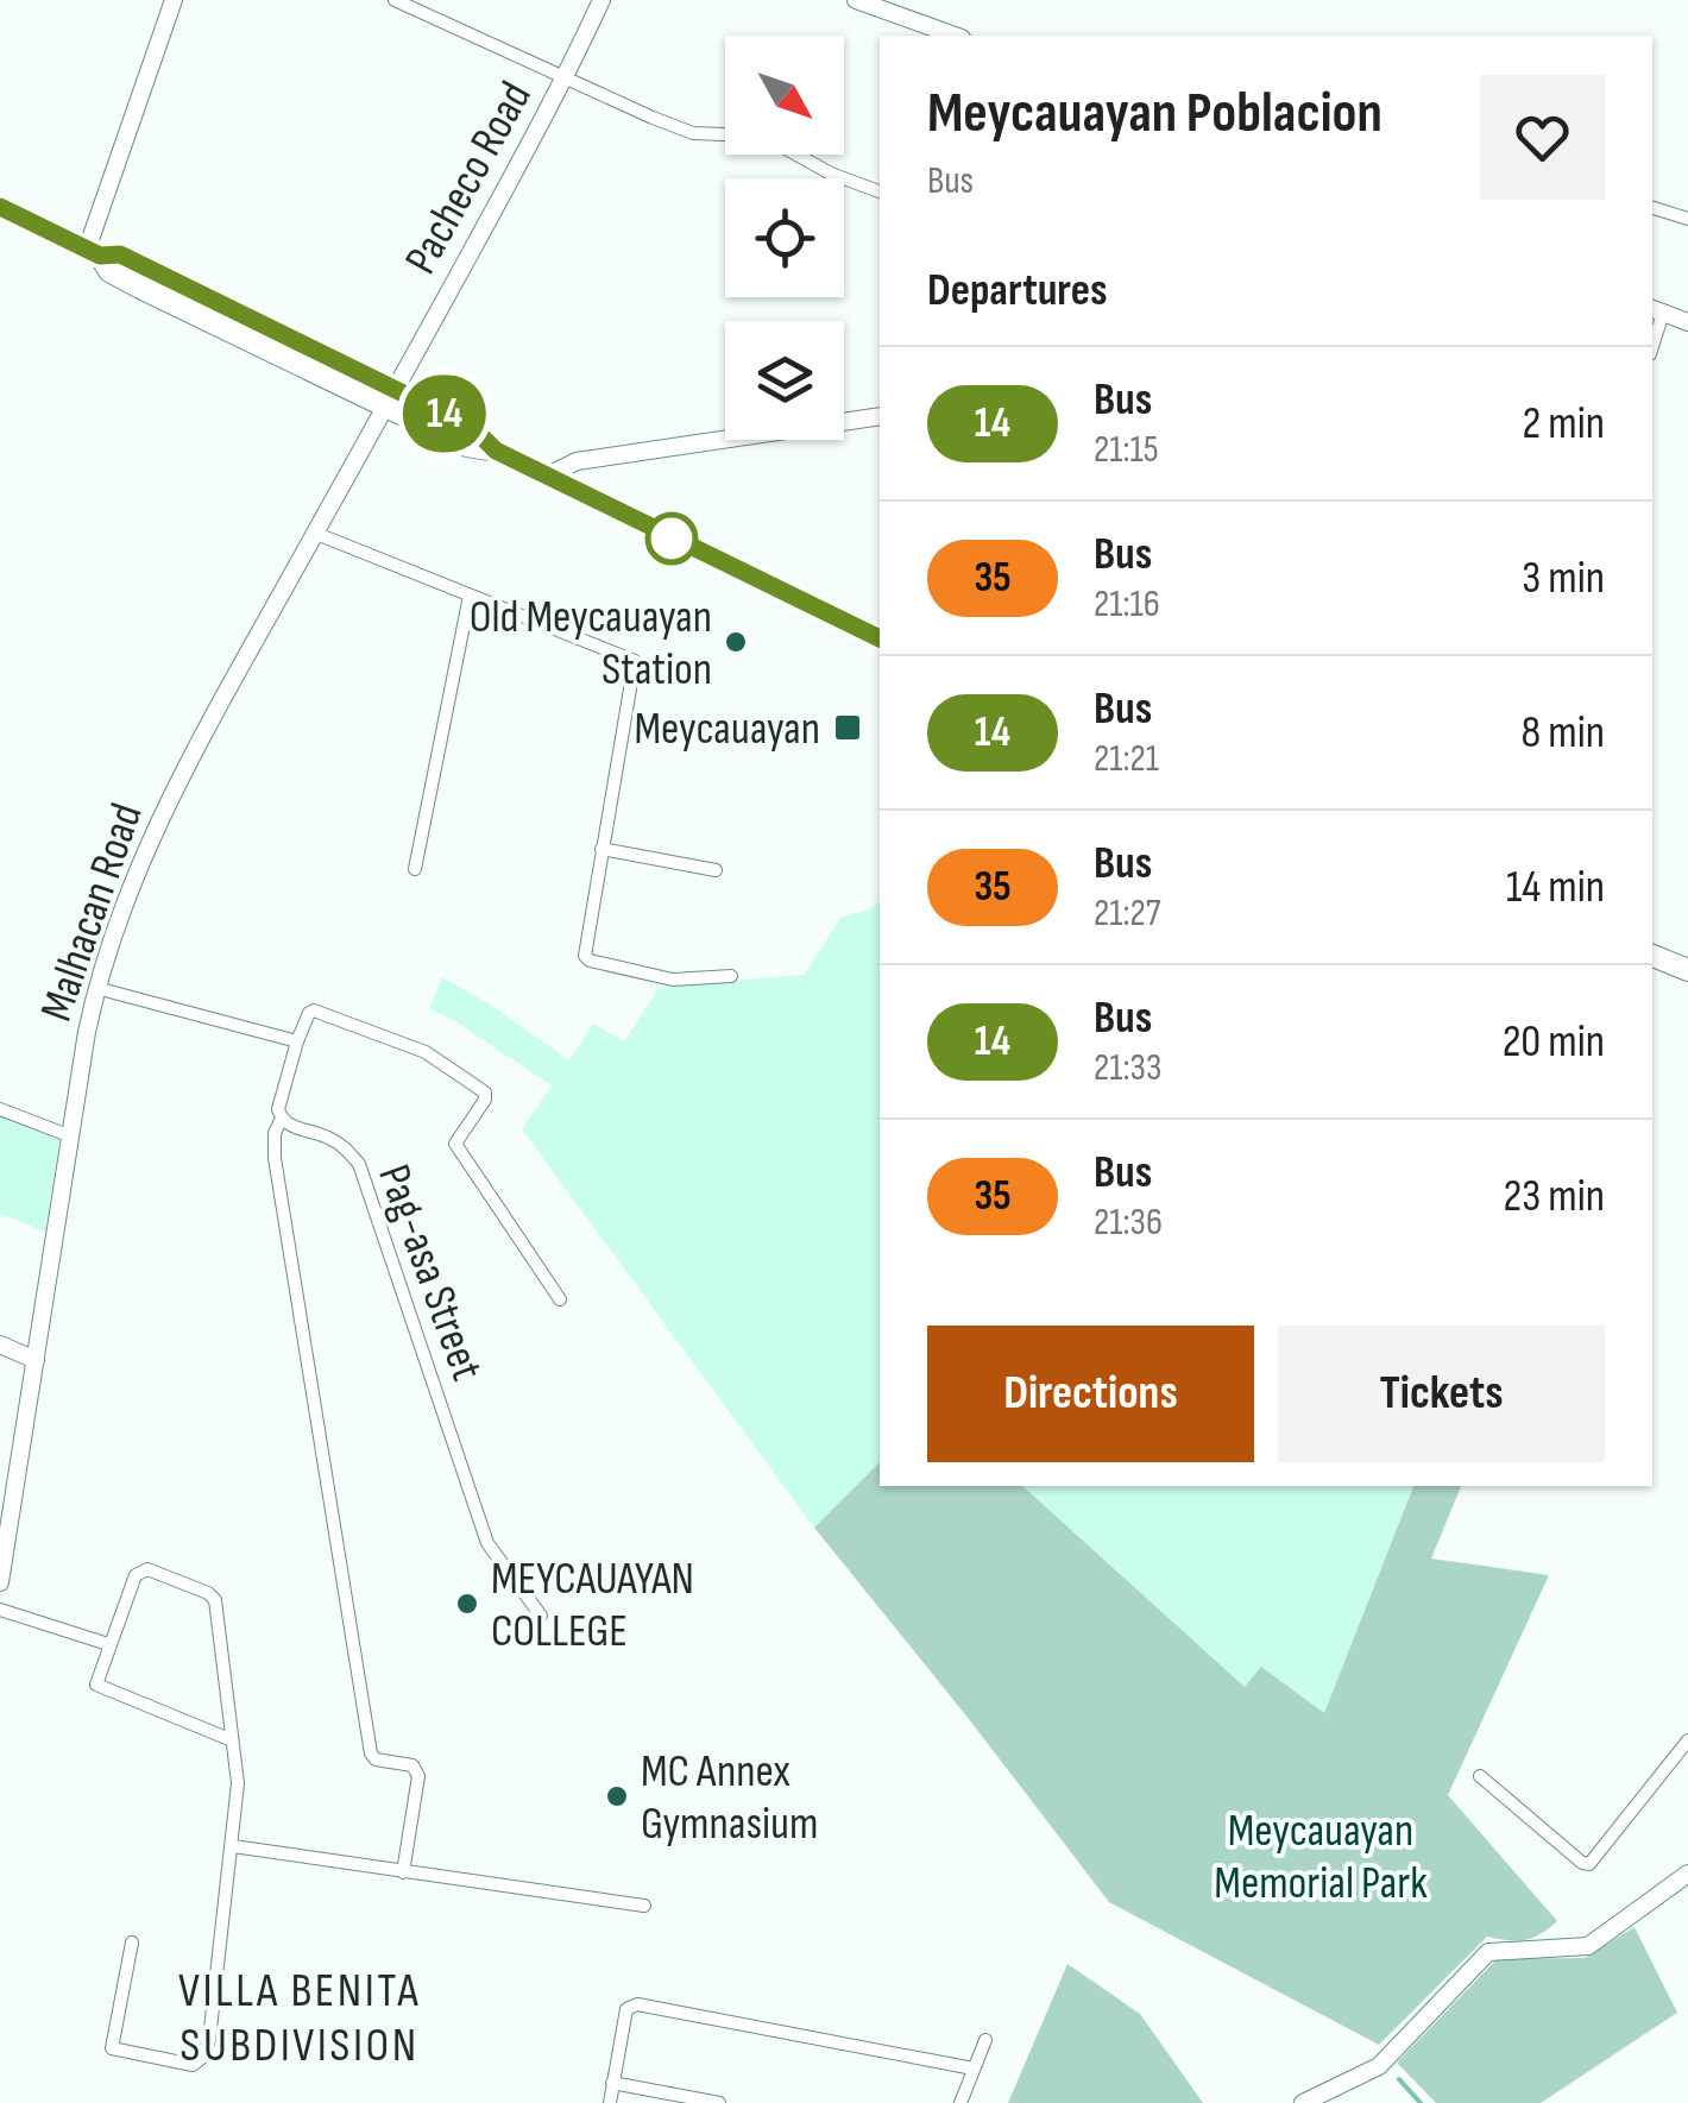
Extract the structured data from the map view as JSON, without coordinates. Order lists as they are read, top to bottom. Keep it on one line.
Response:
{"streets":{"main road":["Pacheco Road","Malhacan Road"],"street":["Pag-asa Street"]},"crossings":[["Pacheco Road","Malhacan Road"]],"districts":["VILLA BENITA SUBDIVISION"],"parks":["Meycauayan Memorial Park"],"places":{"other":["Old Meycauayan Station","MEYCAUAYAN COLLEGE","MC Annex Gymnasium"],"transit":["Meycauayan"]},"lines":["bus line 14"],"north":"bottom right","page":{"on_map":"14","heading":[["Meycauayan Poblacion","Bus"],"Departures"],"list":[{"mark":"14","name":"Bus","note":"21:15","value":"2 min"},{"mark":"35","name":"Bus","note":"21:16","value":"3 min"},{"mark":"14","name":"Bus","note":"21:21","value":"8 min"},{"mark":"35","name":"Bus","note":"21:27","value":"14 min"},{"mark":"14","name":"Bus","note":"21:33","value":"20 min"},{"mark":"35","name":"Bus","note":"21:36","value":"23 min"}],"buttons":["Directions","Tickets"]}}
